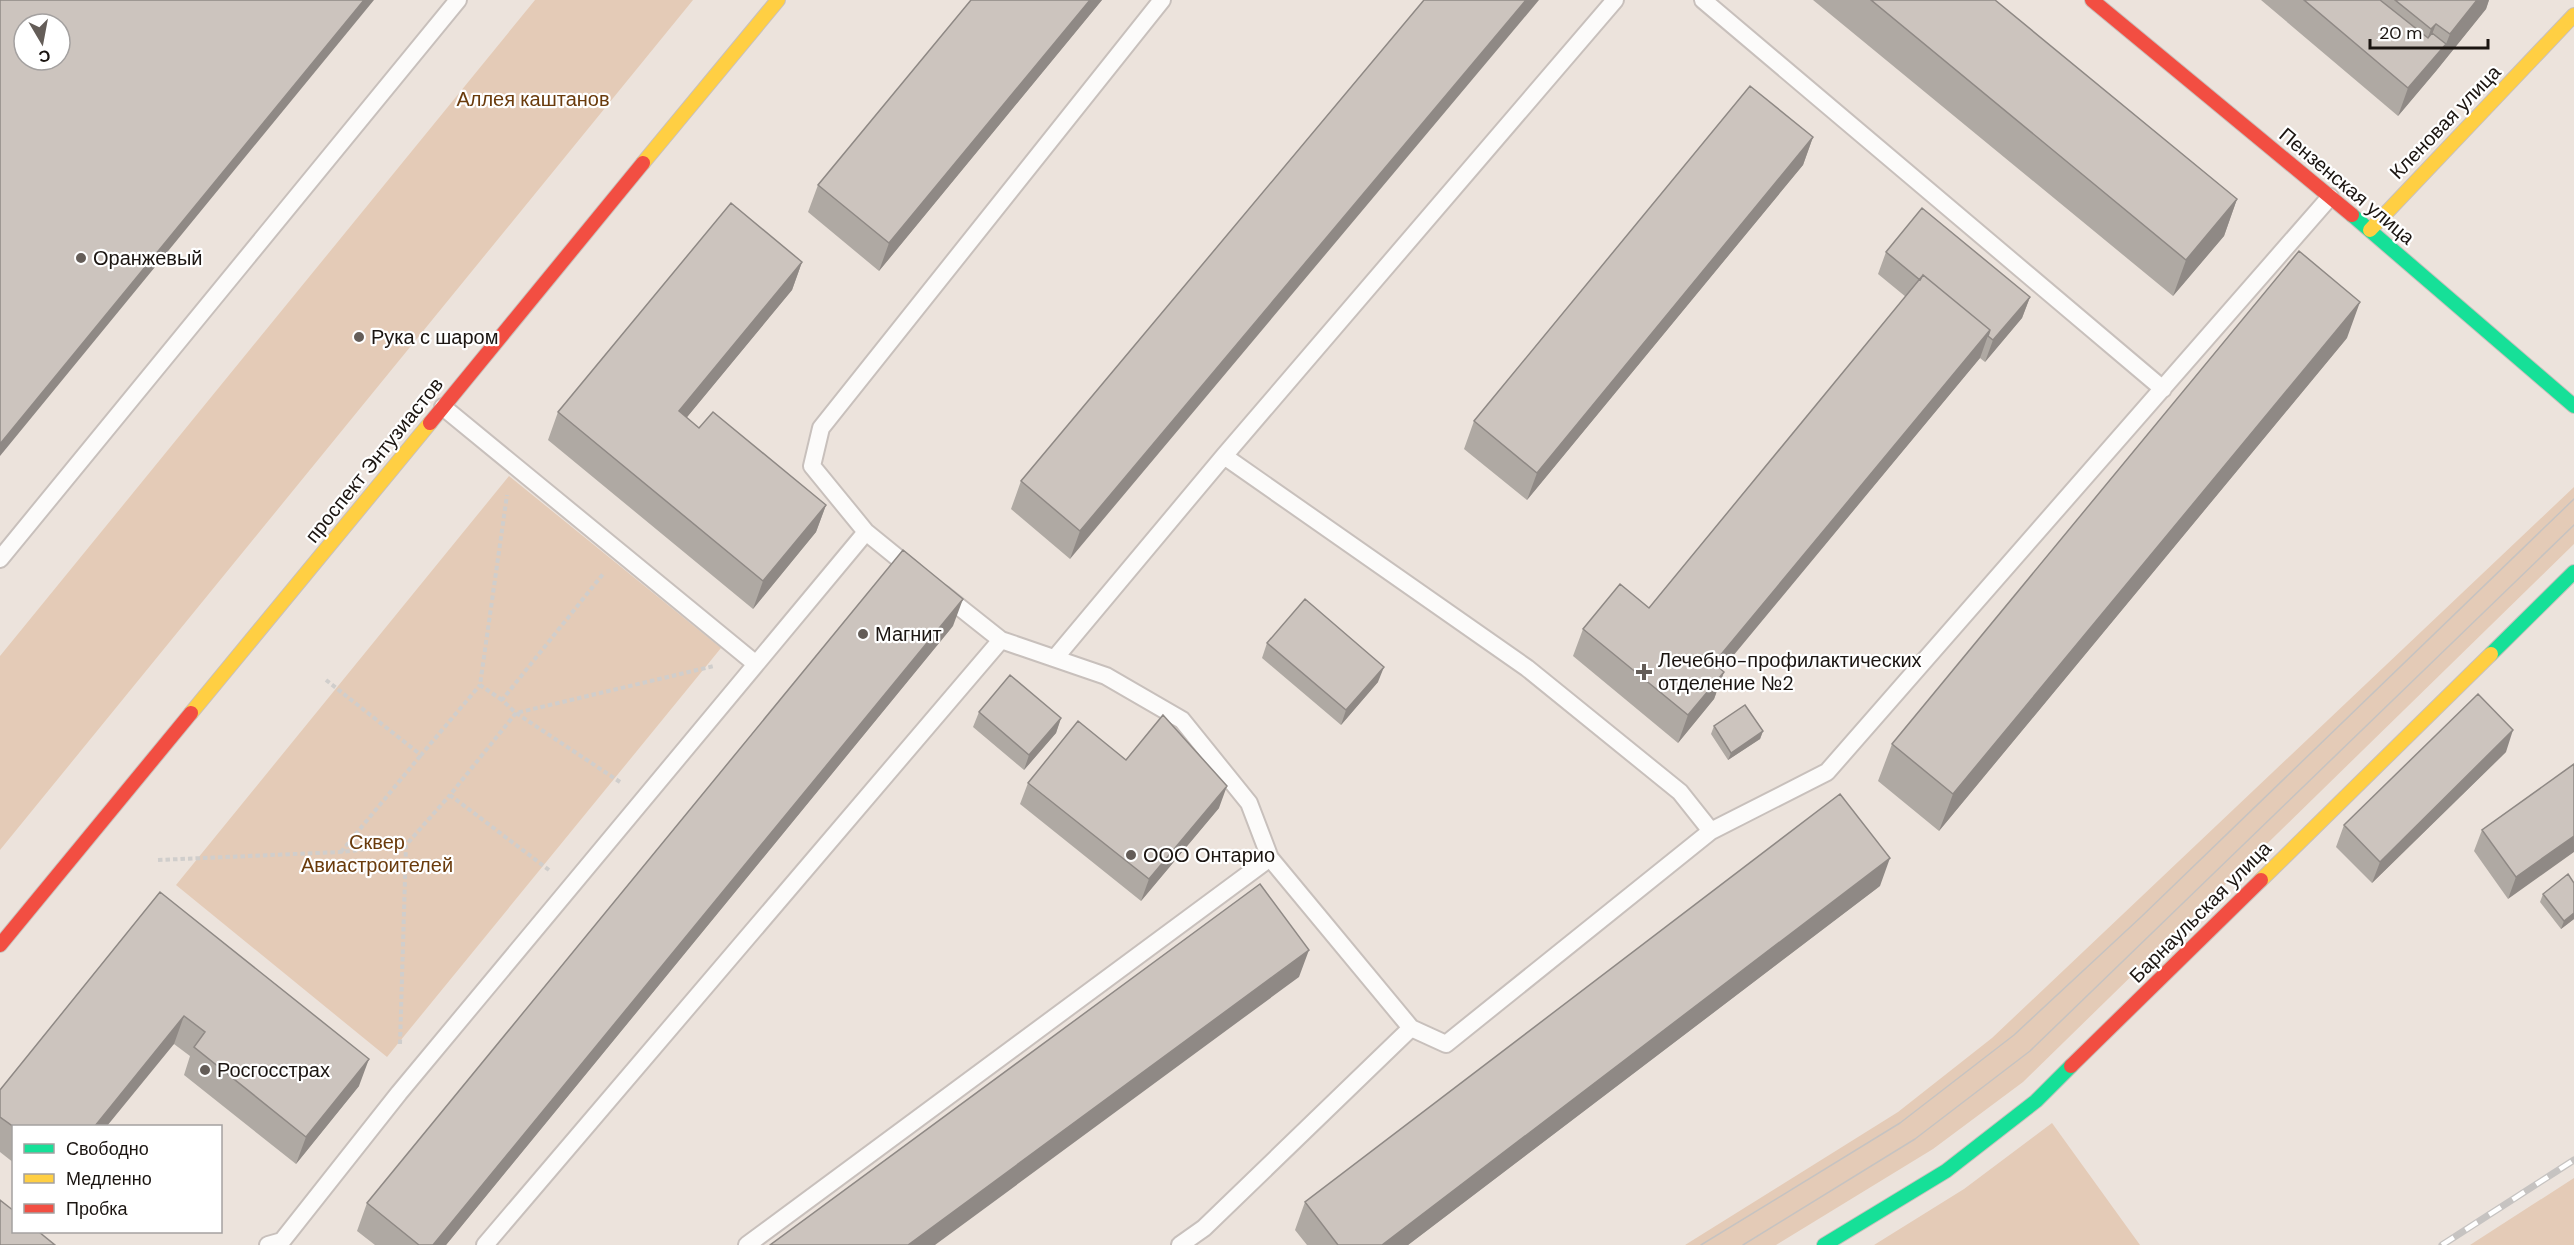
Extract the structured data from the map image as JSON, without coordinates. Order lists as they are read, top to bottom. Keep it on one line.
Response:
{"streets":{"street":["Кленовая улица","Пензенская улица","проспект Энтузиастов","Барнаульская улица"]},"crossings":[["Кленовая улица","Пензенская улица"]],"parks":["Аллея каштанов","Сквер Авиастроителей"],"places":{"other":["Оранжевый","Рука с шаром","Магнит","ООО Онтарио","Росгосстрах"],"health":["Лечебно-профилактических отделение №2"]},"legend":["Свободно","Медленно","Пробка"],"scale_bar":"20 m","north":"bottom"}
